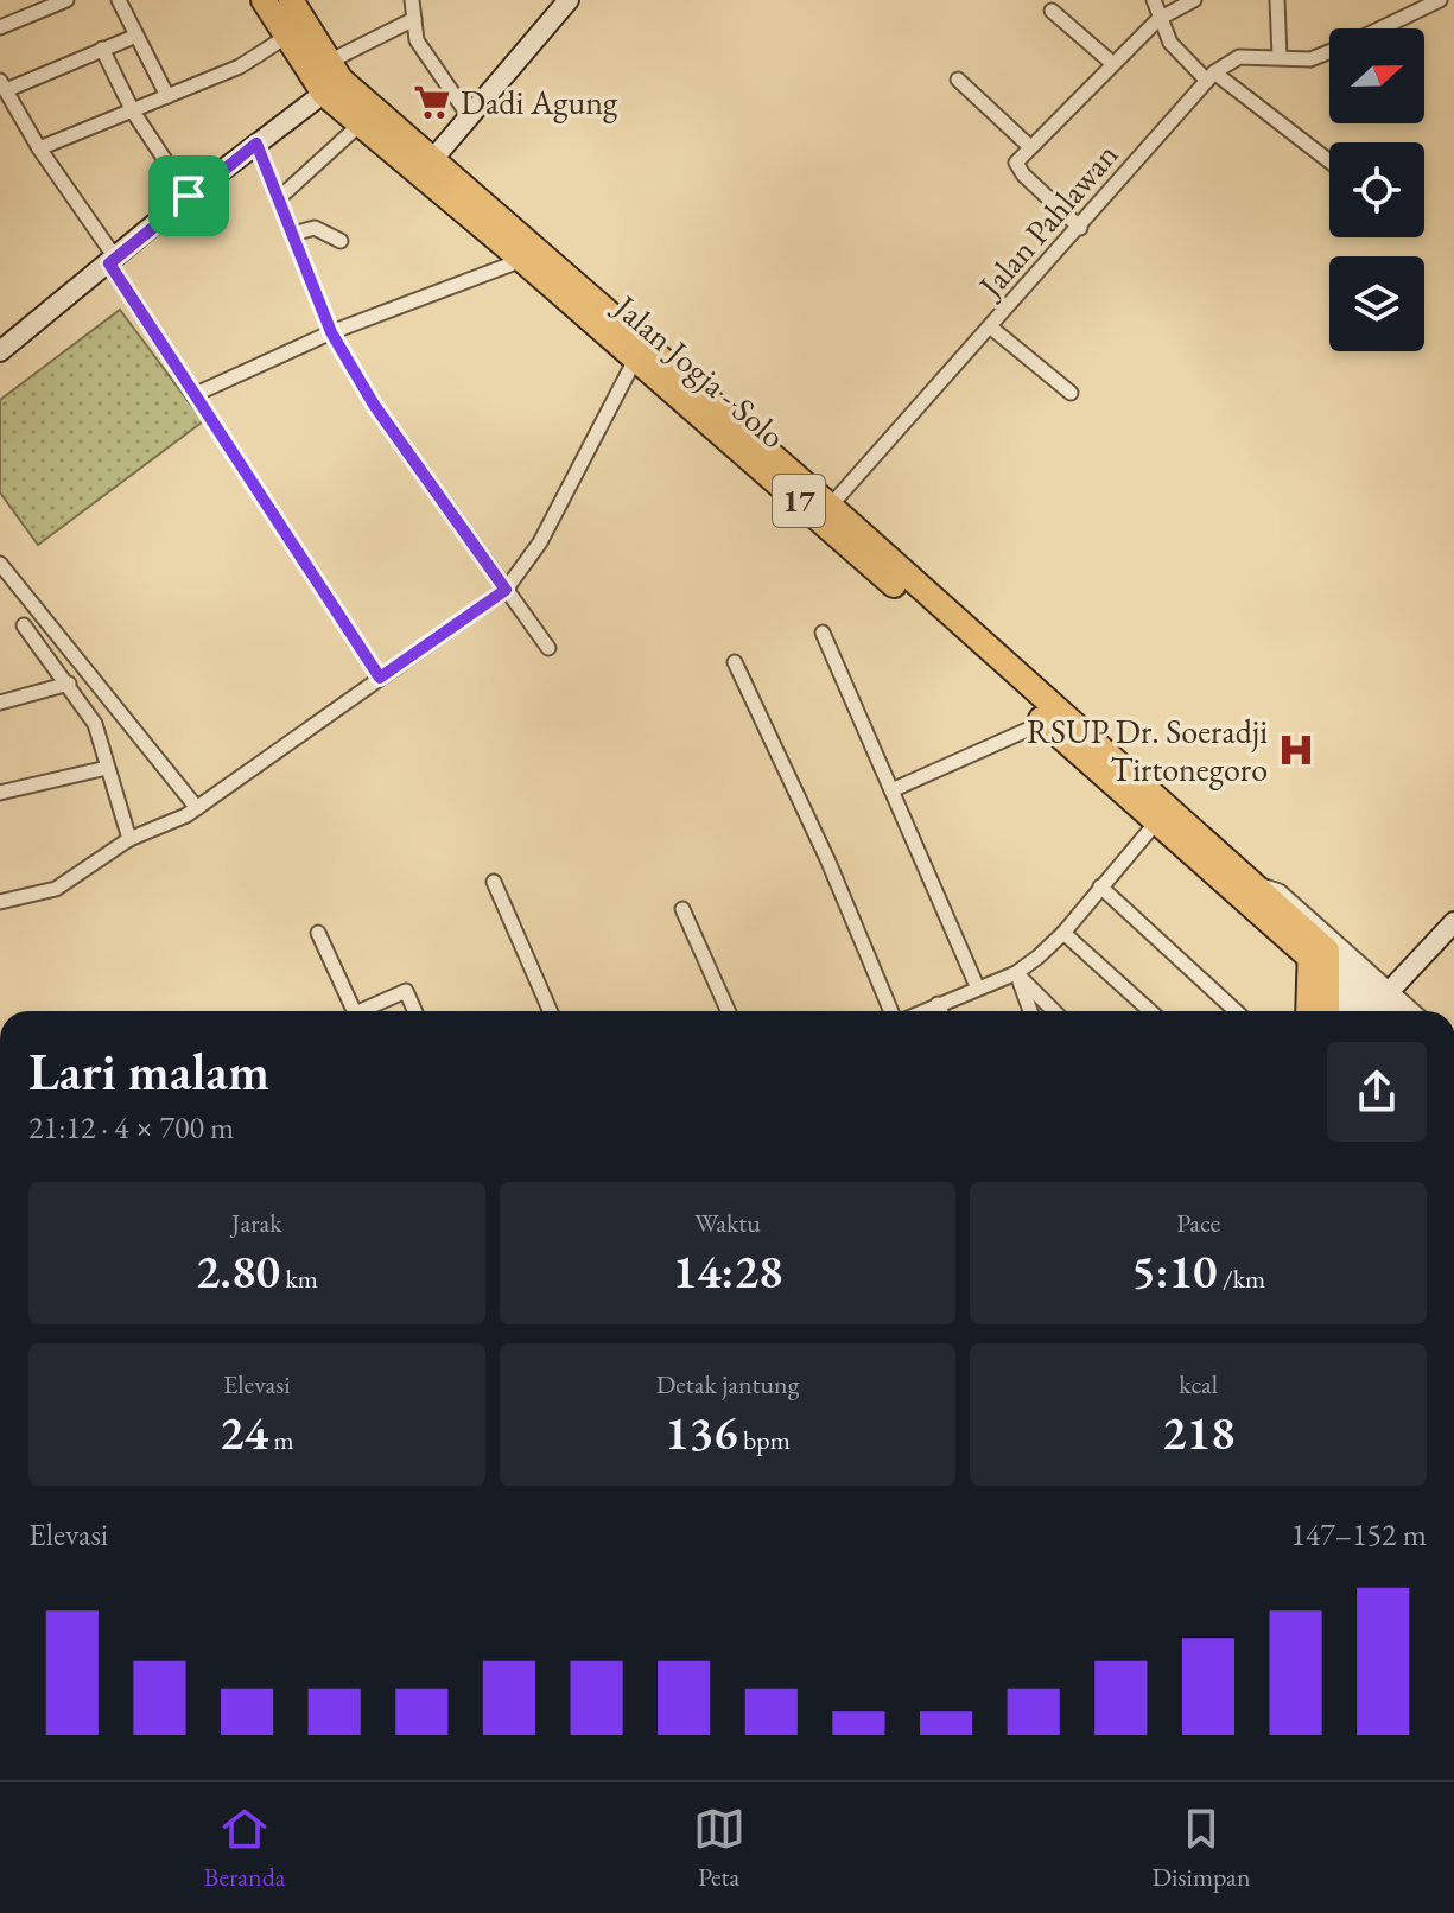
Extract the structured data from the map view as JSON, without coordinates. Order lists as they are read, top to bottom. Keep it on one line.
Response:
{"streets":{"highway":["Jalan Jogja - Solo","17"],"street":["Jalan Pahlawan"]},"crossings":[["Jalan Pahlawan","Jalan Jogja - Solo"]],"places":{"supermarket":["Dadi Agung"],"hospital":["RSUP Dr. Soeradji Tirtonegoro"]},"north":"right","page":{"heading":["Lari malam","21:12 · 4 × 700 m"],"stats":[["Jarak","2.80 km"],["Waktu","14:28"],["Pace","5:10 /km"],["Elevasi","24 m"],["Detak jantung","136 bpm"],["kcal","218"]],"chart":["Elevasi","147–152 m"],"tabs":["Beranda","Peta","Disimpan"]}}
